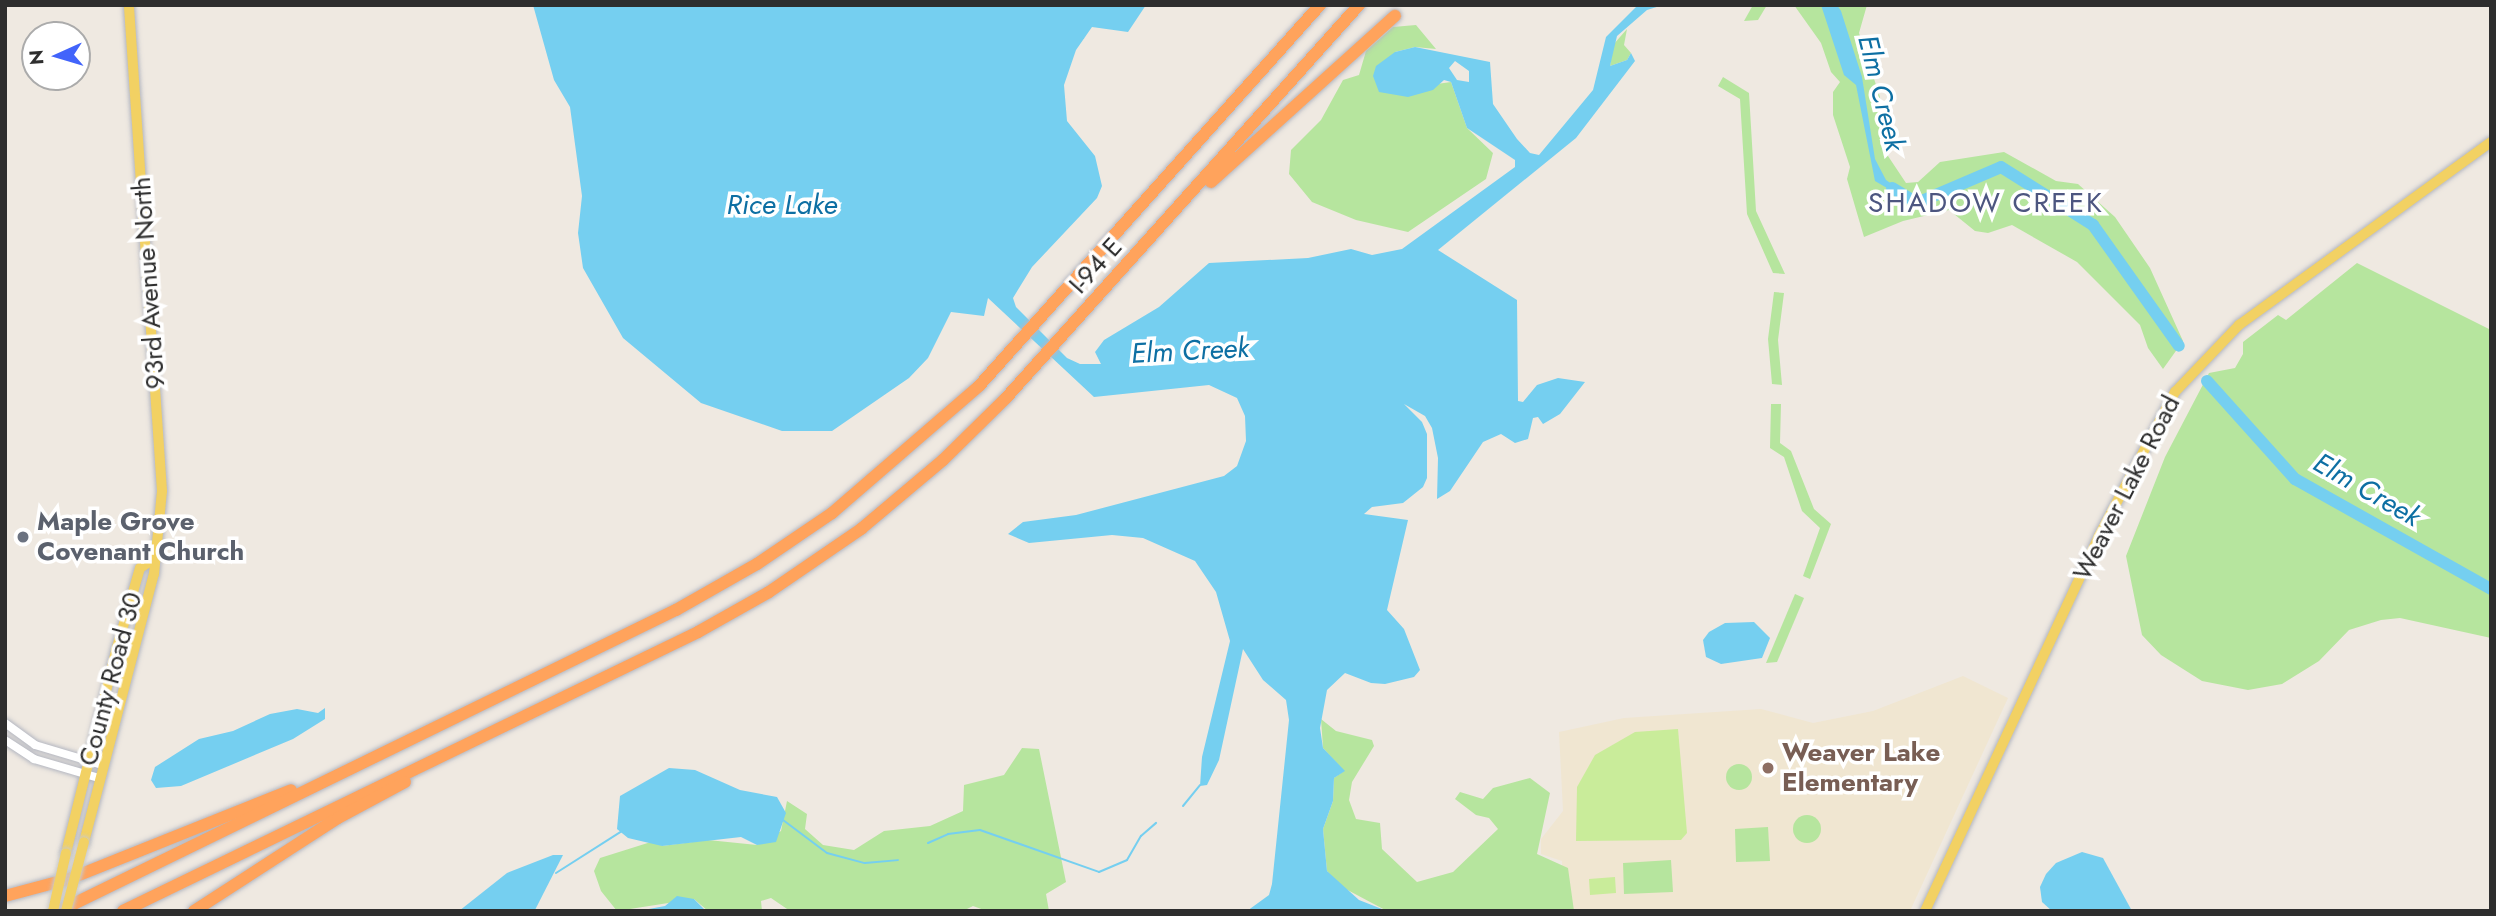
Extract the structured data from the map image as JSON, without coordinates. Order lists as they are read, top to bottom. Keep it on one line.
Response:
{"streets":{"highway":["I-94 E"],"main road":["93rd Avenue North","Weaver Lake Road","County Road 30"]},"crossings":[["93rd Avenue North","County Road 30"]],"districts":["SHADOW CREEK"],"water":["Elm Creek","Rice Lake"],"places":["Maple Grove Covenant Church","Weaver Lake Elementary"],"north":"left"}
